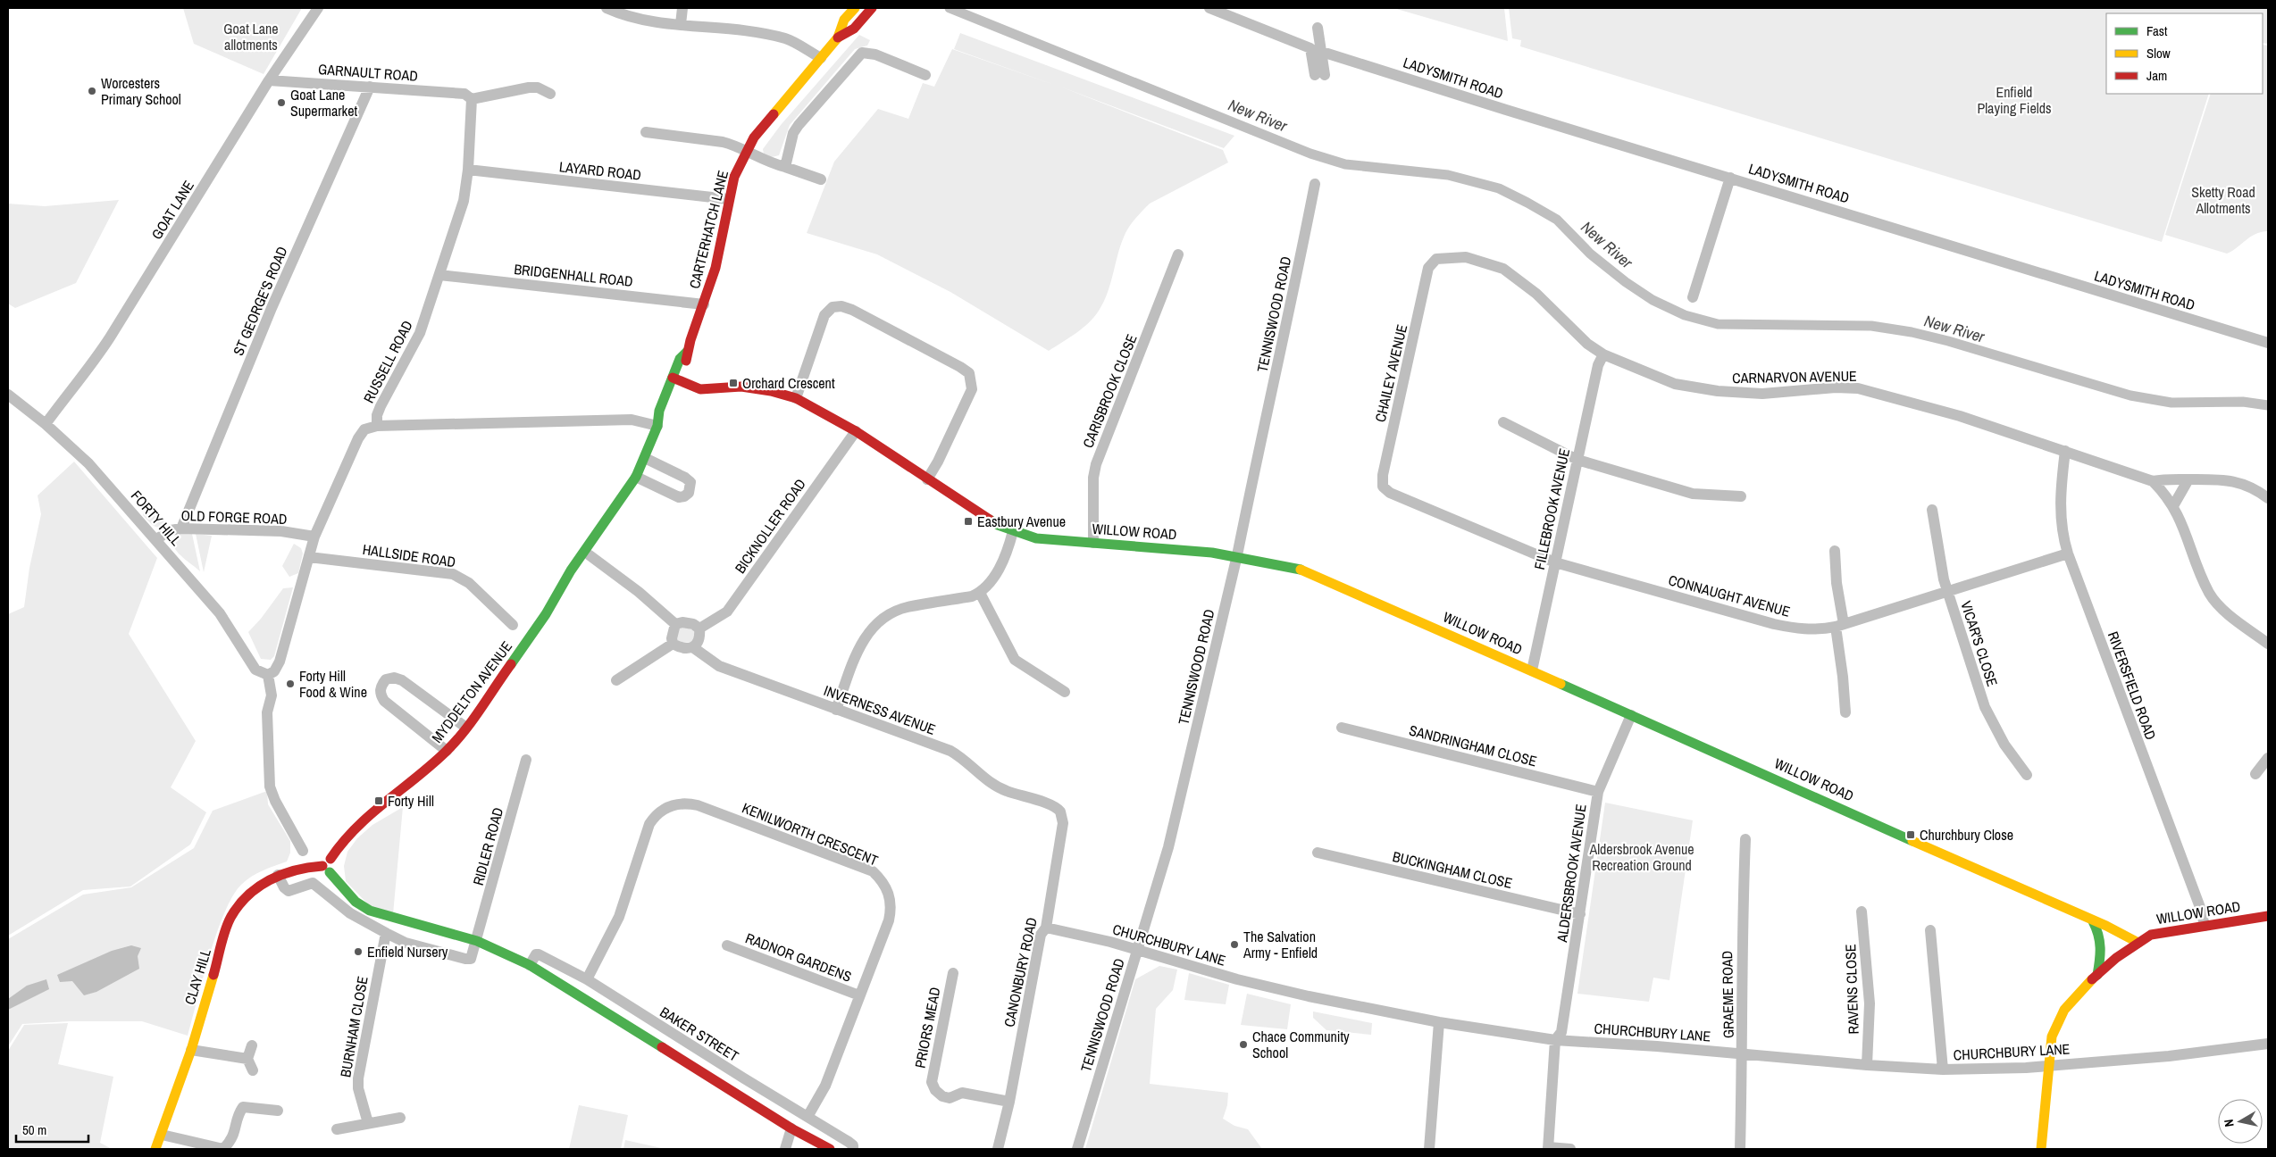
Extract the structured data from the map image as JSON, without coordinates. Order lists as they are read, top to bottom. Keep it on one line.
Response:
{"streets":{"street":["GARNAULT ROAD","LADYSMITH ROAD","LAYARD ROAD","GOAT LANE","CARTERHATCH LANE","BRIDGENHALL ROAD","ST GEORGE'S ROAD","TENNISWOOD ROAD","RUSSELL ROAD","CHAILEY AVENUE","CARNARVON AVENUE","CARISBROOK CLOSE","FILLEBROOK AVENUE","OLD FORGE ROAD","FORTY HILL","BICKNOLLER ROAD","WILLOW ROAD","HALLSIDE ROAD","CONNAUGHT AVENUE","VICAR'S CLOSE","RIVERSFIELD ROAD","MYDDELTON AVENUE","INVERNESS AVENUE","SANDRINGHAM CLOSE","KENILWORTH CRESCENT","RIDLER ROAD","BUCKINGHAM CLOSE","ALDERSBROOK AVENUE","CHURCHBURY LANE","RADNOR GARDENS","CANONBURY ROAD","CLAY HILL","RAVENS CLOSE","GRAEME ROAD","BURNHAM CLOSE","PRIORS MEAD","BAKER STREET"]},"crossings":[["GARNAULT ROAD","GOAT LANE"],["GARNAULT ROAD","ST GEORGE'S ROAD"],["GARNAULT ROAD","RUSSELL ROAD"],["LAYARD ROAD","CARTERHATCH LANE"],["LAYARD ROAD","RUSSELL ROAD"],["GOAT LANE","FORTY HILL"],["CARTERHATCH LANE","BRIDGENHALL ROAD"],["CARTERHATCH LANE","WILLOW ROAD"],["CARTERHATCH LANE","MYDDELTON AVENUE"],["BRIDGENHALL ROAD","RUSSELL ROAD"],["ST GEORGE'S ROAD","OLD FORGE ROAD"],["TENNISWOOD ROAD","WILLOW ROAD"],["TENNISWOOD ROAD","CHURCHBURY LANE"],["RUSSELL ROAD","OLD FORGE ROAD"],["RUSSELL ROAD","FORTY HILL"],["RUSSELL ROAD","HALLSIDE ROAD"],["CHAILEY AVENUE","CARNARVON AVENUE"],["CHAILEY AVENUE","CONNAUGHT AVENUE"],["CARNARVON AVENUE","FILLEBROOK AVENUE"],["CARNARVON AVENUE","RIVERSFIELD ROAD"],["CARISBROOK CLOSE","WILLOW ROAD"],["FILLEBROOK AVENUE","WILLOW ROAD"],["FILLEBROOK AVENUE","CONNAUGHT AVENUE"],["OLD FORGE ROAD","FORTY HILL"],["BICKNOLLER ROAD","WILLOW ROAD"],["BICKNOLLER ROAD","INVERNESS AVENUE"],["WILLOW ROAD","RIVERSFIELD ROAD"],["WILLOW ROAD","ALDERSBROOK AVENUE"],["CONNAUGHT AVENUE","VICAR'S CLOSE"],["CONNAUGHT AVENUE","RIVERSFIELD ROAD"],["MYDDELTON AVENUE","CLAY HILL"],["MYDDELTON AVENUE","BAKER STREET"],["INVERNESS AVENUE","CANONBURY ROAD"],["SANDRINGHAM CLOSE","ALDERSBROOK AVENUE"],["KENILWORTH CRESCENT","RADNOR GARDENS"],["KENILWORTH CRESCENT","BAKER STREET"],["RIDLER ROAD","BAKER STREET"],["BUCKINGHAM CLOSE","ALDERSBROOK AVENUE"],["ALDERSBROOK AVENUE","CHURCHBURY LANE"],["CHURCHBURY LANE","CANONBURY ROAD"],["CHURCHBURY LANE","RAVENS CLOSE"],["CHURCHBURY LANE","GRAEME ROAD"],["CANONBURY ROAD","PRIORS MEAD"],["CLAY HILL","BAKER STREET"]],"water":["New River"],"parks":["Goat Lane allotments","Enfield Playing Fields","Sketty Road Allotments","Aldersbrook Avenue Recreation Ground"],"places":{"other":["Worcesters Primary School","Goat Lane Supermarket","Forty Hill Food & Wine","The Salvation Army - Enfield","Enfield Nursery","Chace Community School"],"transit":["Orchard Crescent","Eastbury Avenue","Forty Hill","Churchbury Close"]},"legend":["Fast","Slow","Jam"],"scale_bar":"50 m","north":"left"}
